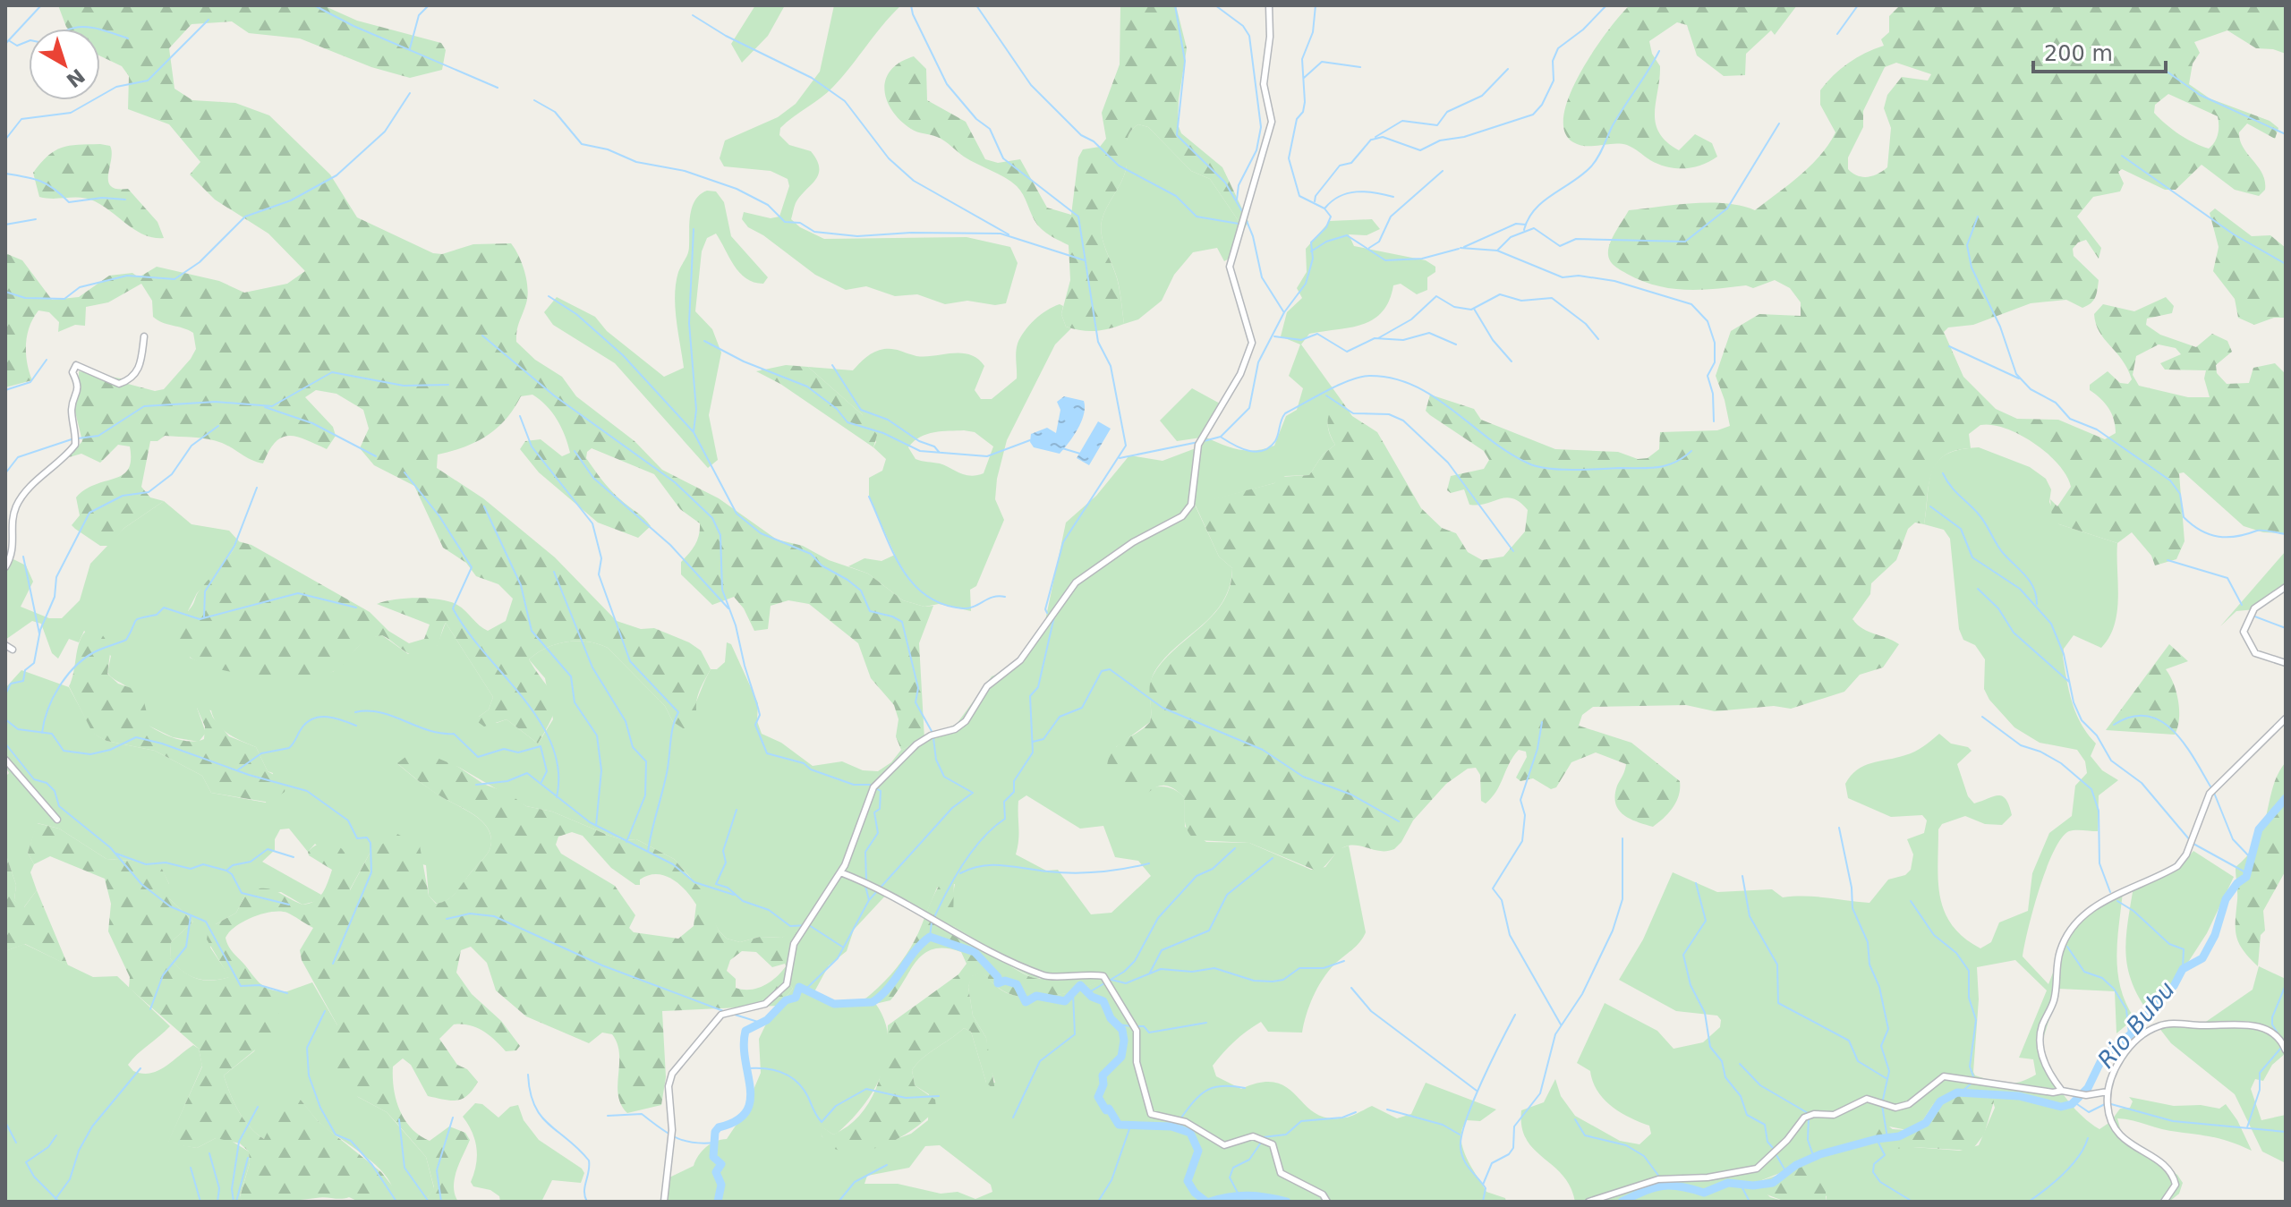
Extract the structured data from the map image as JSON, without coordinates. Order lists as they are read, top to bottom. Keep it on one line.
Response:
{"water":["Rio Bubu"],"scale_bar":"200 m","north":"bottom right"}
